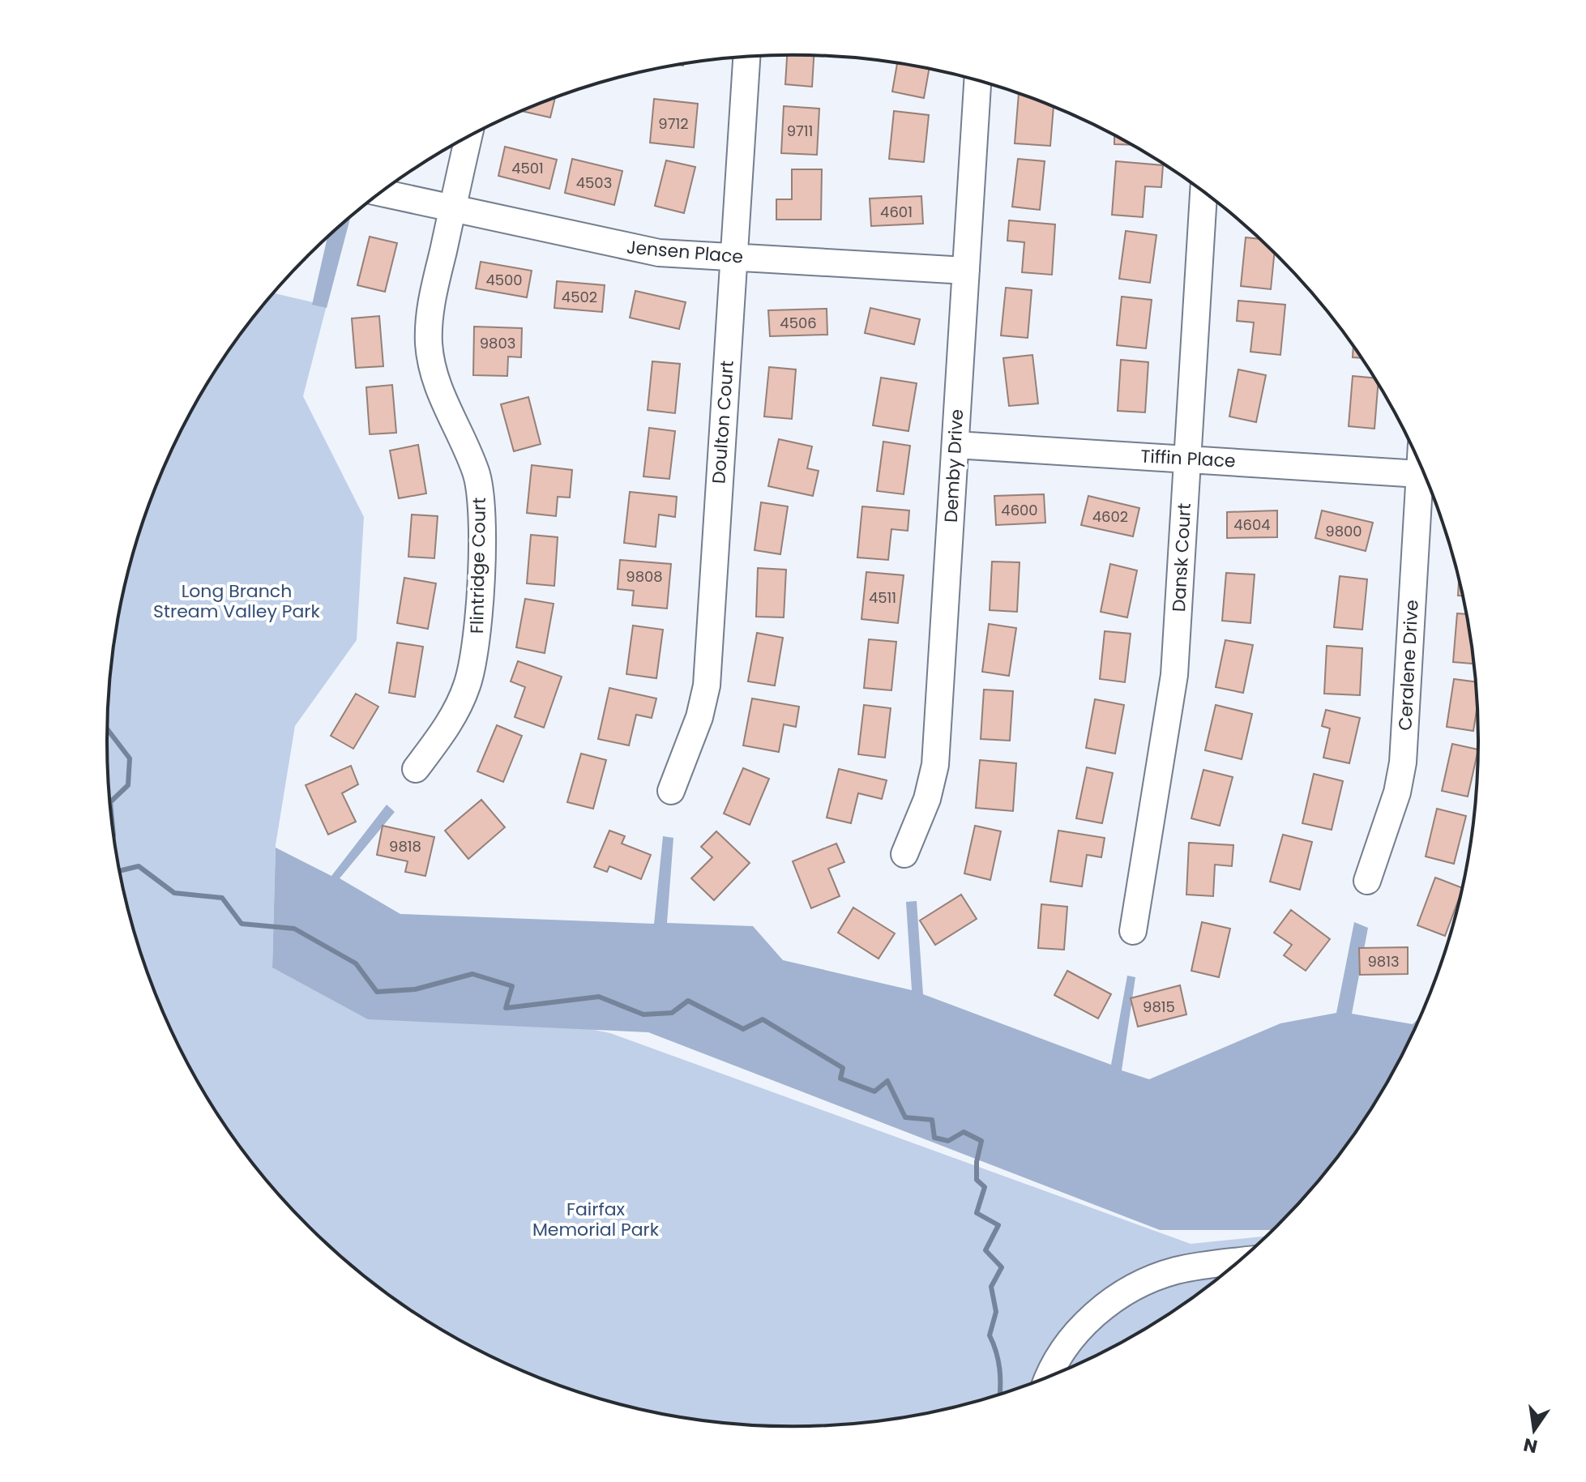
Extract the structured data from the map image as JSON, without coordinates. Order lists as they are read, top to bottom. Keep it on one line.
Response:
{"streets":{"street":["Jensen Place","Doulton Court","Tiffin Place","Demby Drive","Dansk Court","Flintridge Court","Ceralene Drive"]},"crossings":[["Jensen Place","Doulton Court"],["Jensen Place","Demby Drive"],["Jensen Place","Flintridge Court"],["Tiffin Place","Demby Drive"],["Tiffin Place","Dansk Court"],["Tiffin Place","Ceralene Drive"]],"parks":["Long Branch Stream Valley Park","Fairfax Memorial Park"],"house_numbers":["9712","9711","4501","4503","4601","4500","4502","4506","9803","4600","4602","4604","9800","9808","4511","9818","9813","9815"],"north":"bottom"}
